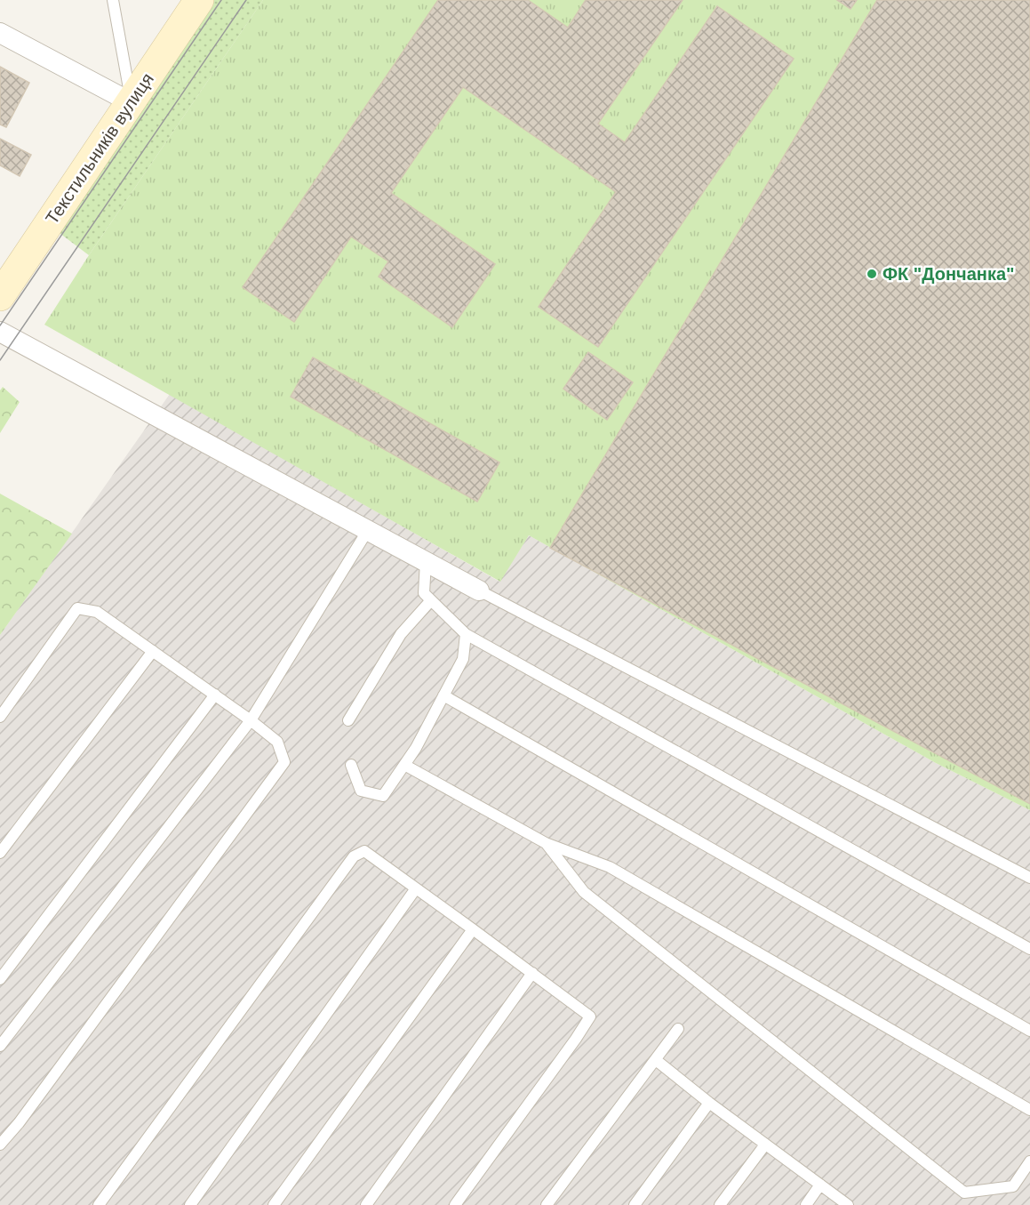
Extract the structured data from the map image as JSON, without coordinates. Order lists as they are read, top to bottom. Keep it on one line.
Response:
{"streets":{"street":["Текстильників вулиця"]},"places":["ФК \"Дончанка\""]}
